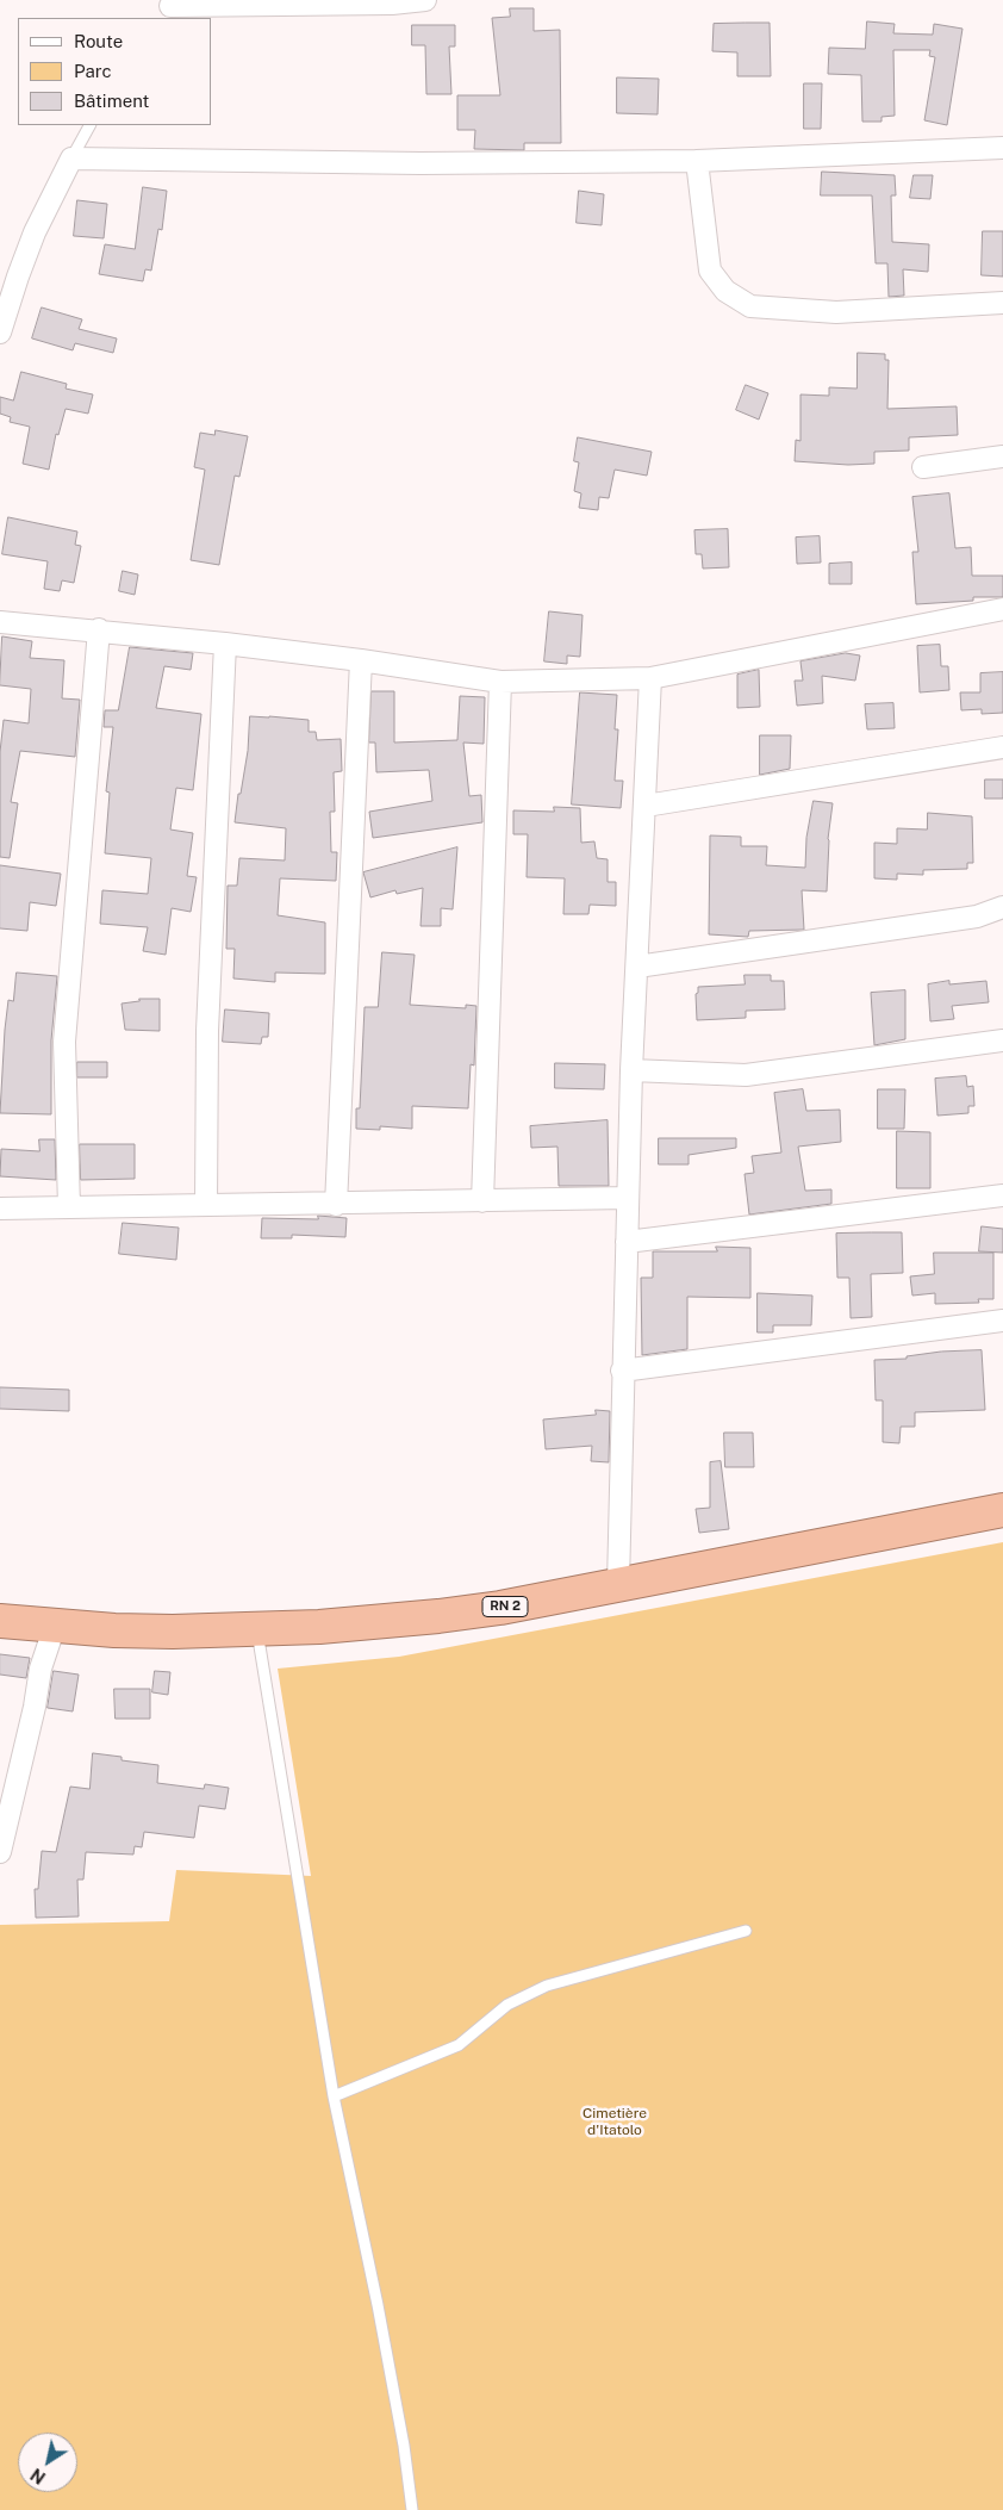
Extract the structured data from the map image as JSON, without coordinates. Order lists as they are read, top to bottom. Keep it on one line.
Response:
{"streets":{"highway":["RN 2"]},"parks":["Cimetière d'Itatolo"],"legend":["Route","Parc","Bâtiment"],"north":"bottom left"}
